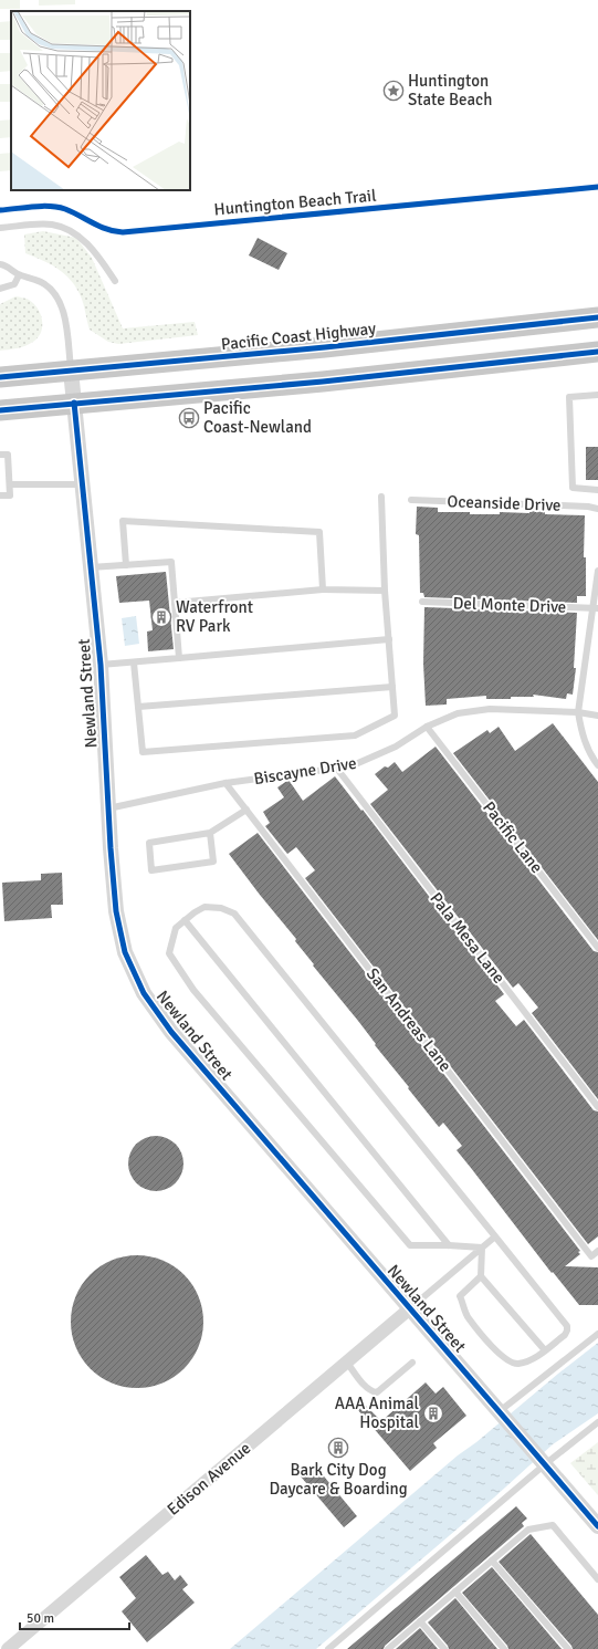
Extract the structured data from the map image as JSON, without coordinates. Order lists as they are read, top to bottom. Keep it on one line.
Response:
{"streets":{"highway":["Pacific Coast Highway"],"street":["Newland Street","Edison Avenue"],"lane":["Oceanside Drive","Del Monte Drive","Biscayne Drive","Pacific Lane","Pala Mesa Lane","San Andreas Lane"],"cycle path":["Huntington Beach Trail"]},"crossings":[["Pacific Coast Highway","Newland Street"],["Newland Street","Biscayne Drive"],["Newland Street","Edison Avenue"],["Biscayne Drive","Pacific Lane"],["Biscayne Drive","Pala Mesa Lane"],["Biscayne Drive","San Andreas Lane"]],"places":{"place":["Huntington State Beach"],"bus stop":["Pacific Coast-Newland"],"building":["Waterfront RV Park","AAA Animal Hospital","Bark City Dog Daycare & Boarding"]},"scale_bar":"50 m"}
